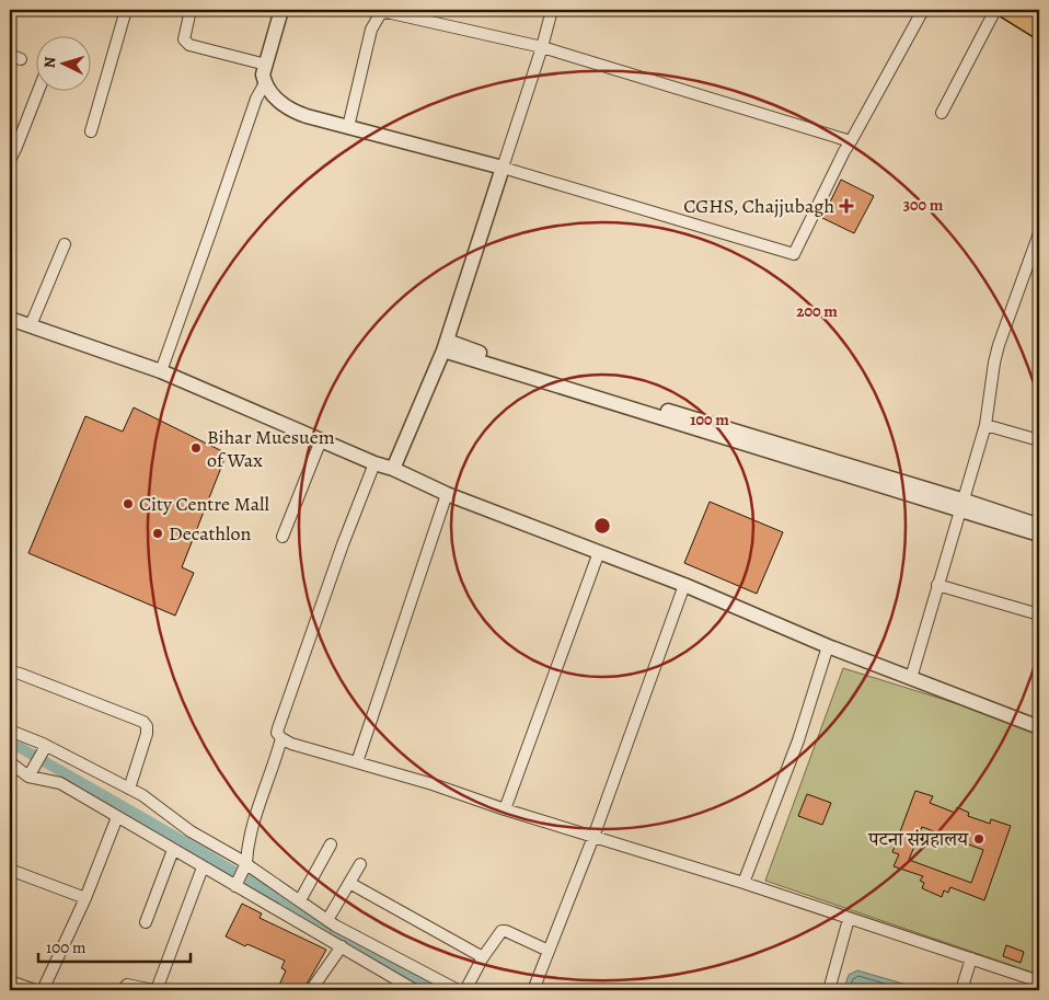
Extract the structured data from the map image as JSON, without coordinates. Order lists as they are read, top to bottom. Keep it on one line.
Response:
{"places":{"health":["CGHS, Chajjubagh"],"other":["Bihar Muesuem of Wax","City Centre Mall","Decathlon","पटना संग्रहालय"]},"scale_bar":"100 m","north":"left","rings":["300 m","200 m","100 m"]}
